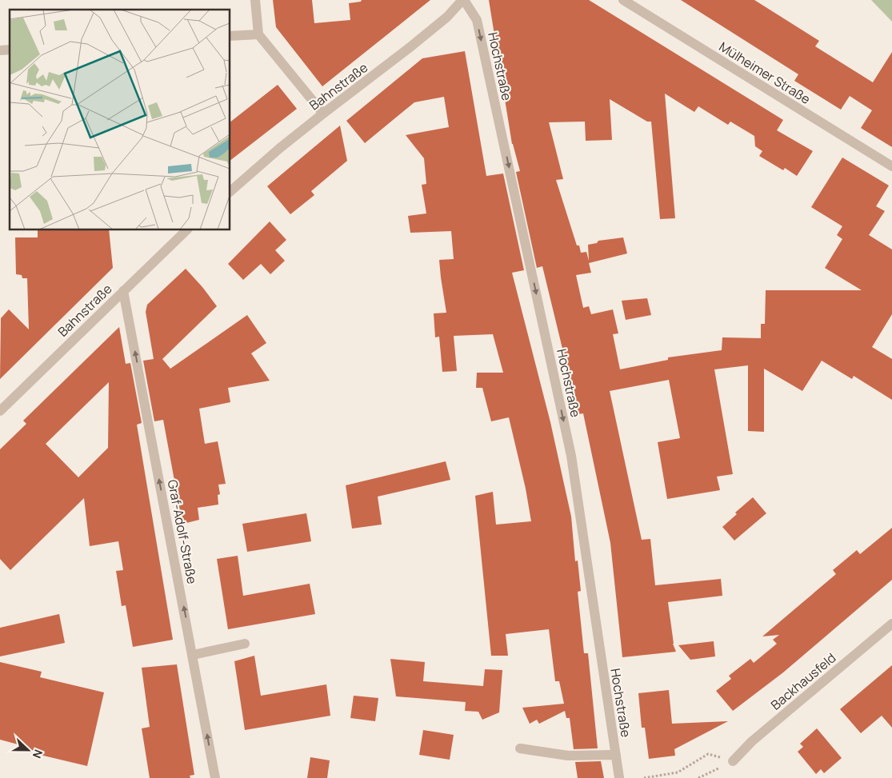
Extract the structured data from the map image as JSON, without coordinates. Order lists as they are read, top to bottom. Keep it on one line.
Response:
{"streets":{"street":["Hochstraße","Mülheimer Straße","Bahnstraße","Graf-Adolf-Straße","Backhausfeld"]},"crossings":[["Hochstraße","Bahnstraße"],["Bahnstraße","Graf-Adolf-Straße"]],"one_way":["Hochstraße","Graf-Adolf-Straße"],"north":"right"}
